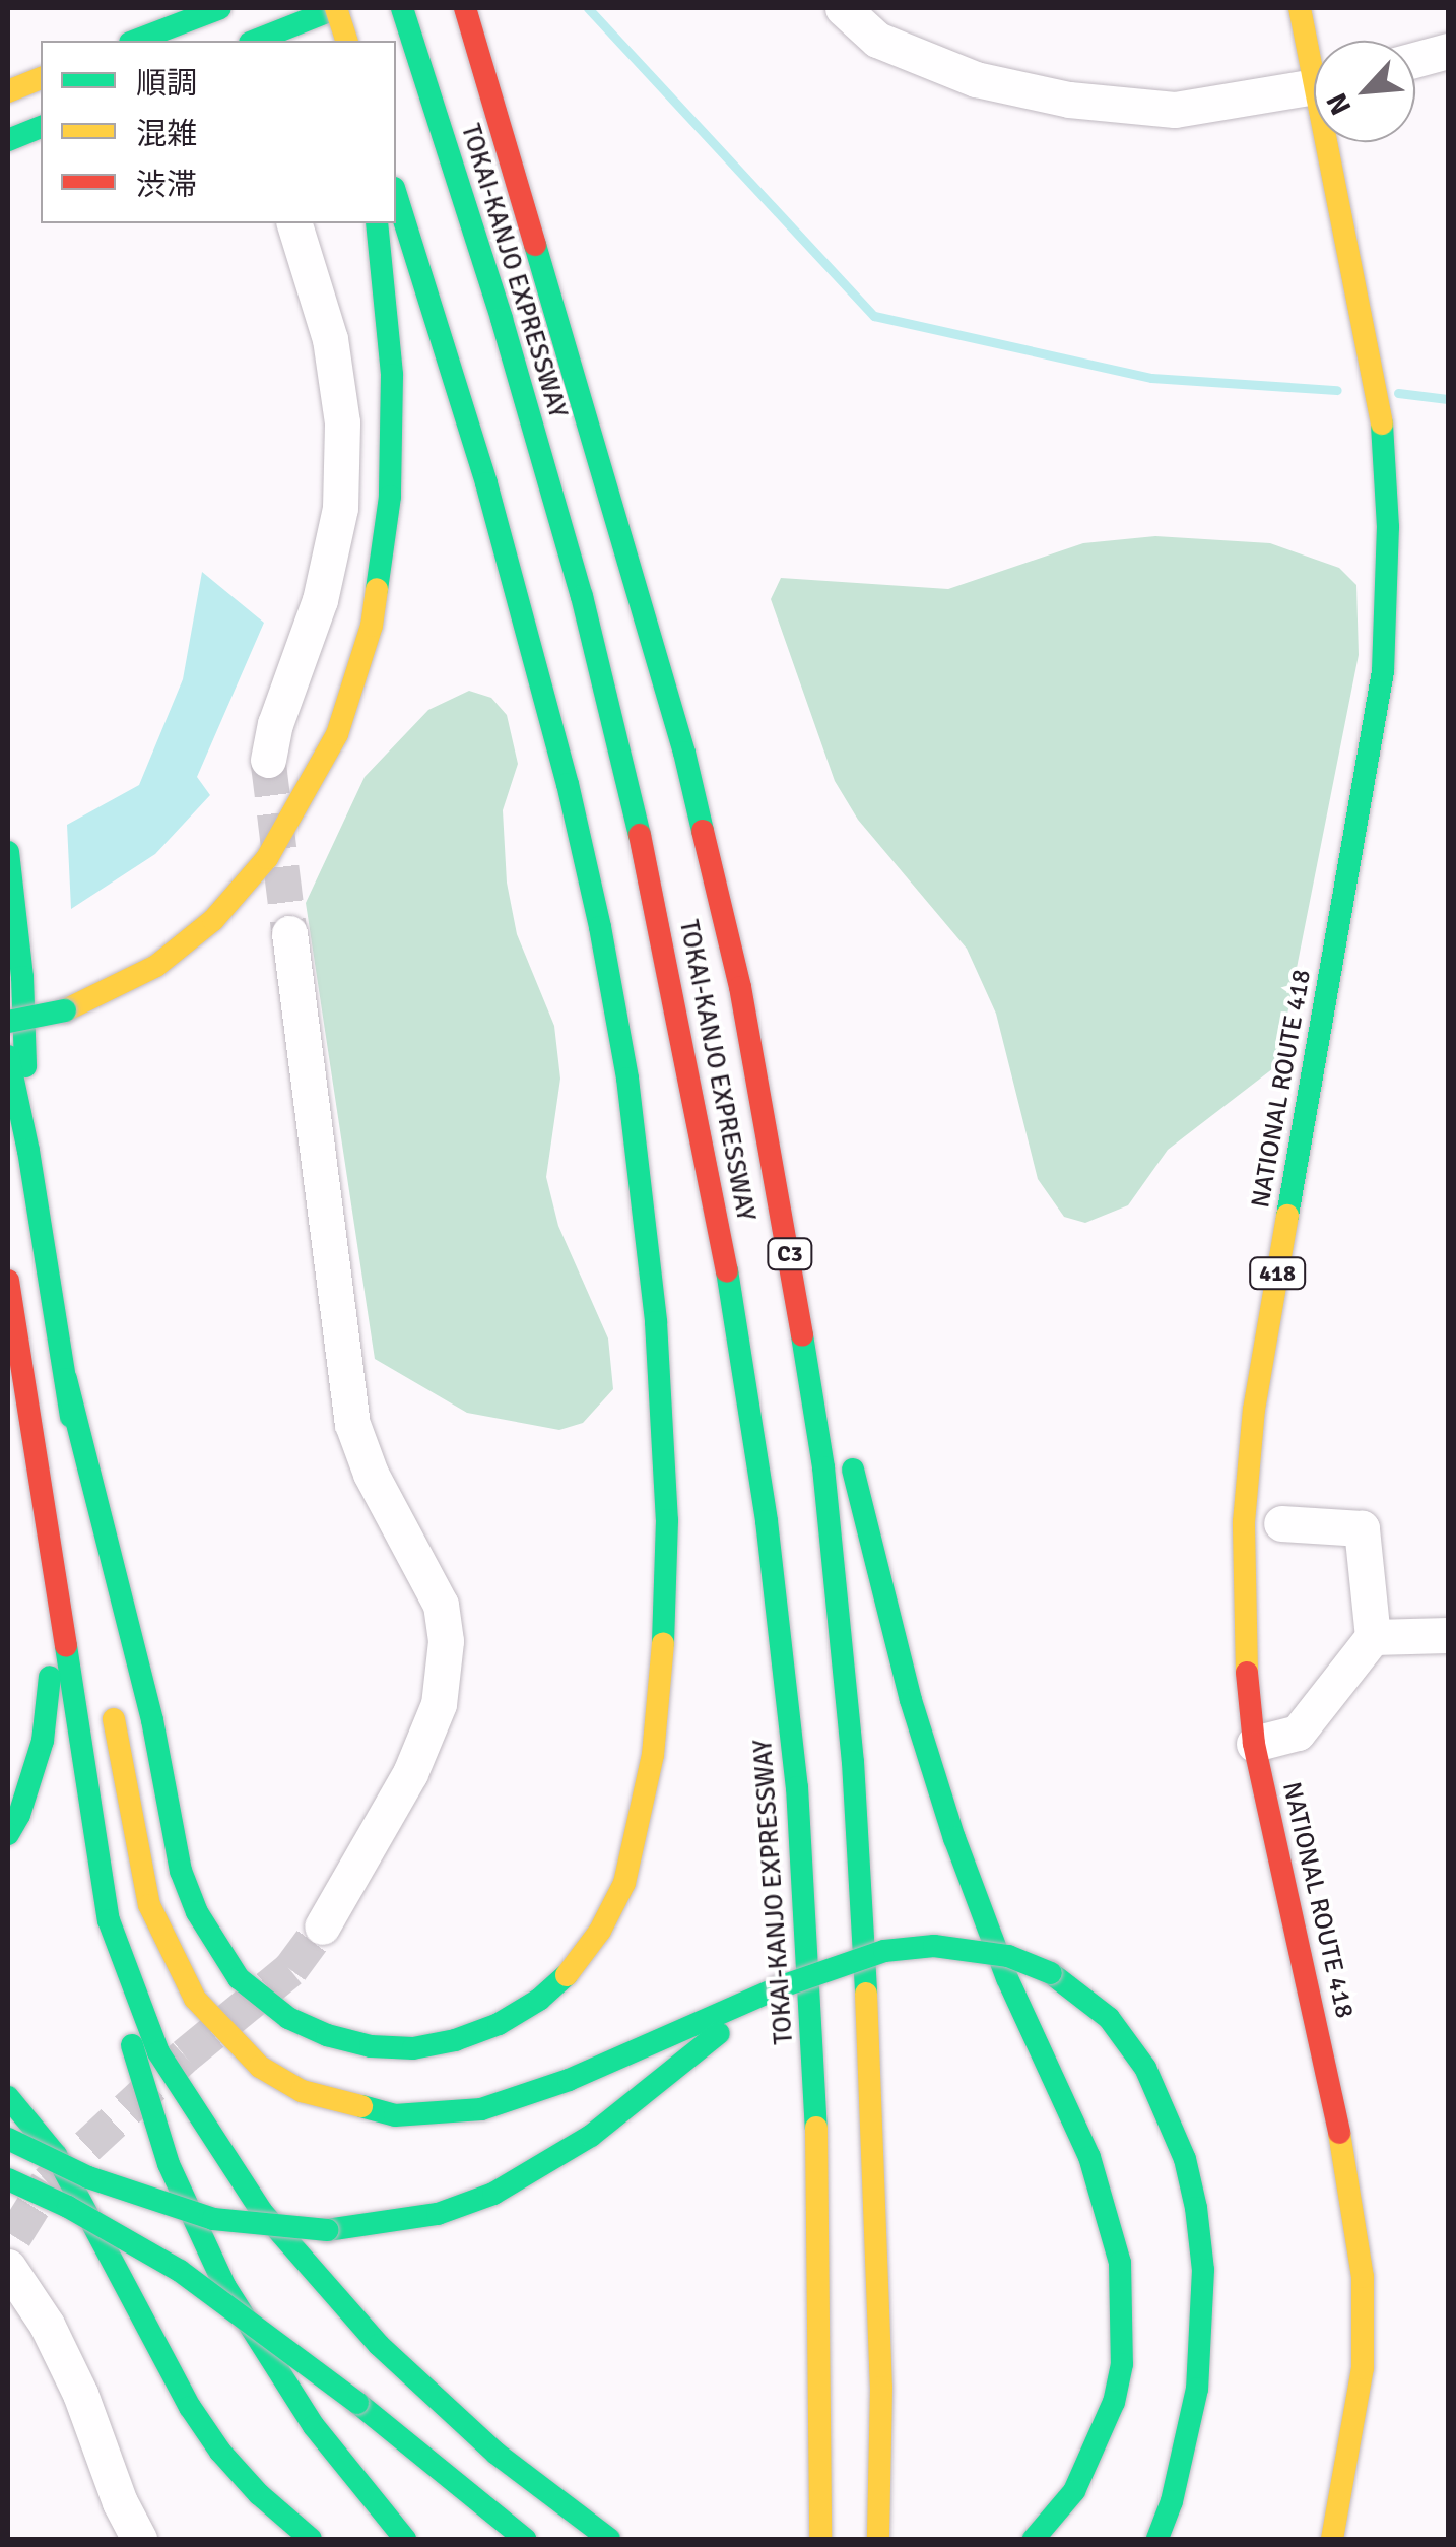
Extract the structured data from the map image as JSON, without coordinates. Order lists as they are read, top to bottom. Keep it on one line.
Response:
{"streets":{"highway":["TOKAI-KANJO EXPRESSWAY","NATIONAL ROUTE 418","C3","418"]},"legend":["順調","混雑","渋滞"],"north":"bottom left"}
